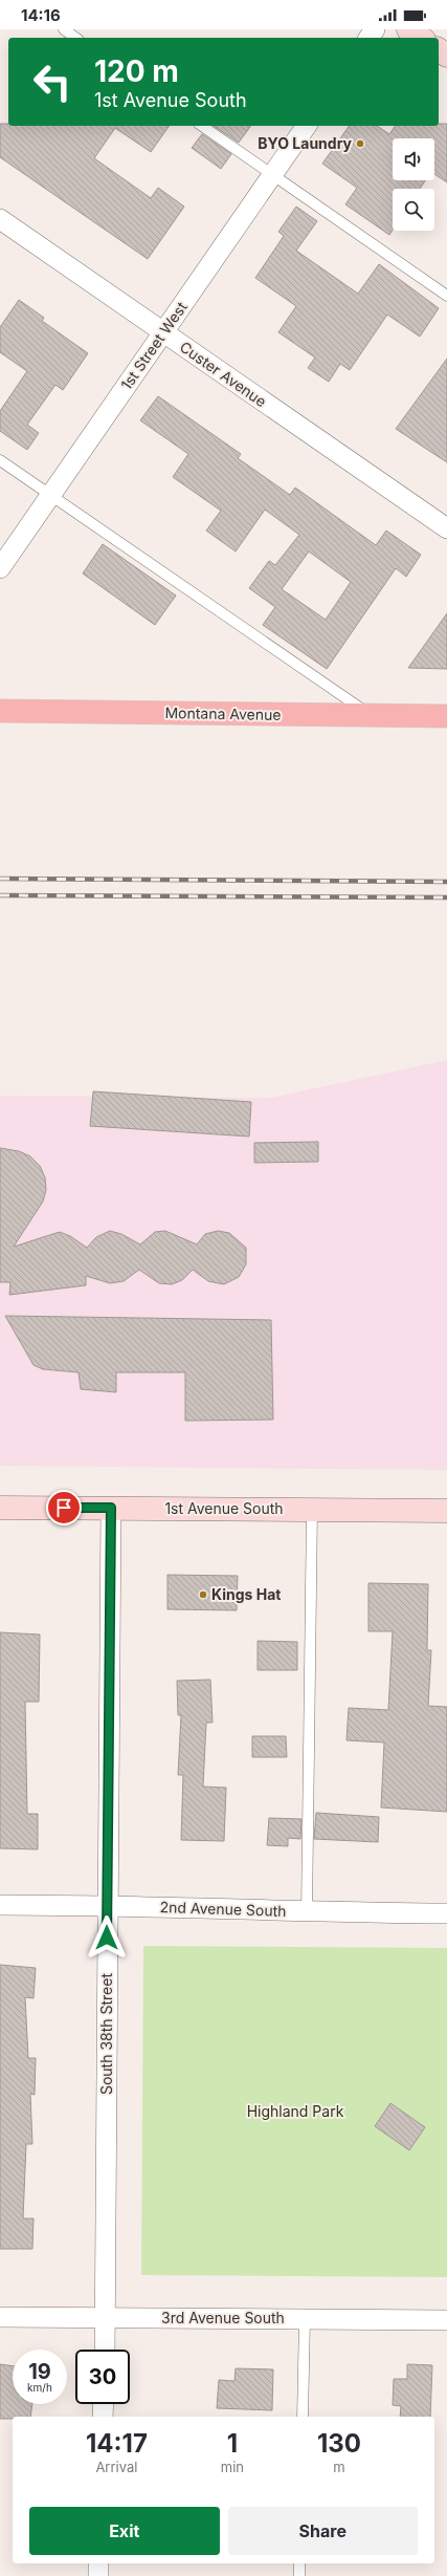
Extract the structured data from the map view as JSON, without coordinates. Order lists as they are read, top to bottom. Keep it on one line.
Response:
{"streets":{"main road":["Montana Avenue"],"street":["1st Street West","Custer Avenue","1st Avenue South","2nd Avenue South","South 38th Street","3rd Avenue South"]},"crossings":[["1st Street West","Custer Avenue"],["1st Avenue South","South 38th Street"],["2nd Avenue South","South 38th Street"],["South 38th Street","3rd Avenue South"]],"parks":["Highland Park"],"places":["BYO Laundry","Kings Hat"],"page":{"status":"14:16","turn":["120 m","1st Avenue South"],"speed":"19 km/h","limit":"30","eta":["14:17","Arrival","1","min","130","m"],"buttons":["Exit","Share"]}}
